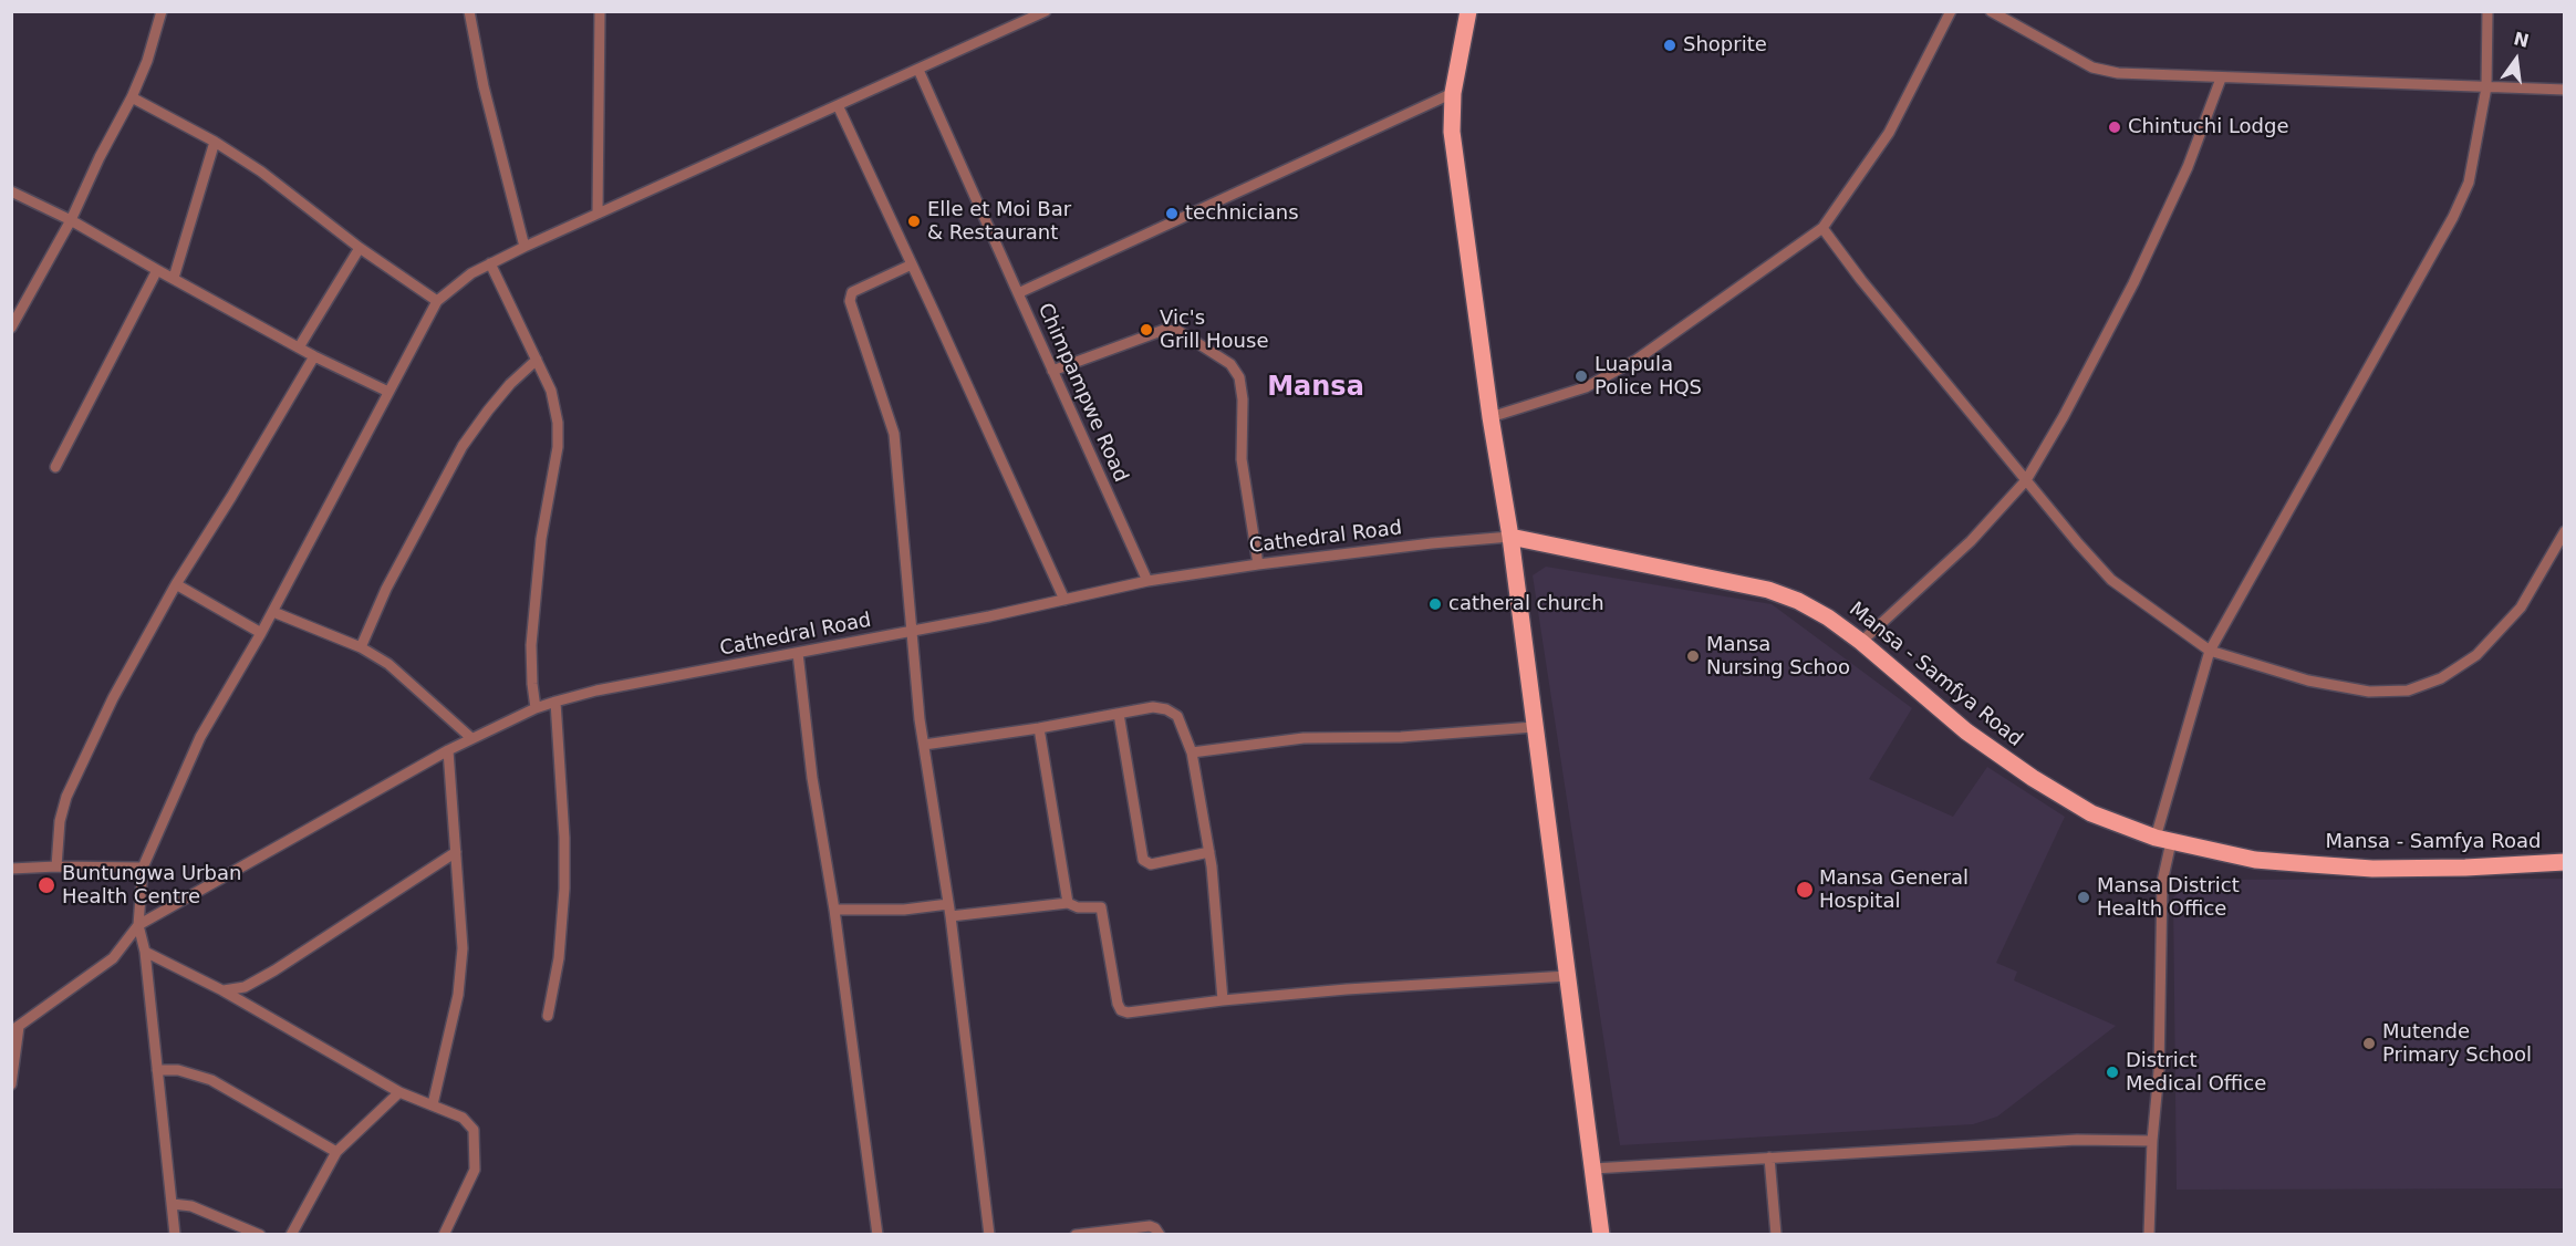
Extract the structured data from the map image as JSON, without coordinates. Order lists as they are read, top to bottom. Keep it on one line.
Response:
{"streets":{"main road":["Mansa - Samfya Road"],"street":["Chimpampwe Road","Cathedral Road"]},"crossings":[["Chimpampwe Road","Cathedral Road"],["Cathedral Road","Mansa - Samfya Road"]],"districts":["Mansa"],"places":["Shoprite","Chintuchi Lodge","technicians","Elle et Moi Bar & Restaurant","Vic's Grill House","Luapula Police HQS","catheral church","Mansa Nursing Schoo","Buntungwa Urban Health Centre","Mansa General Hospital","Mansa District Health Office","Mutende Primary School","District Medical Office"],"north":"top"}
